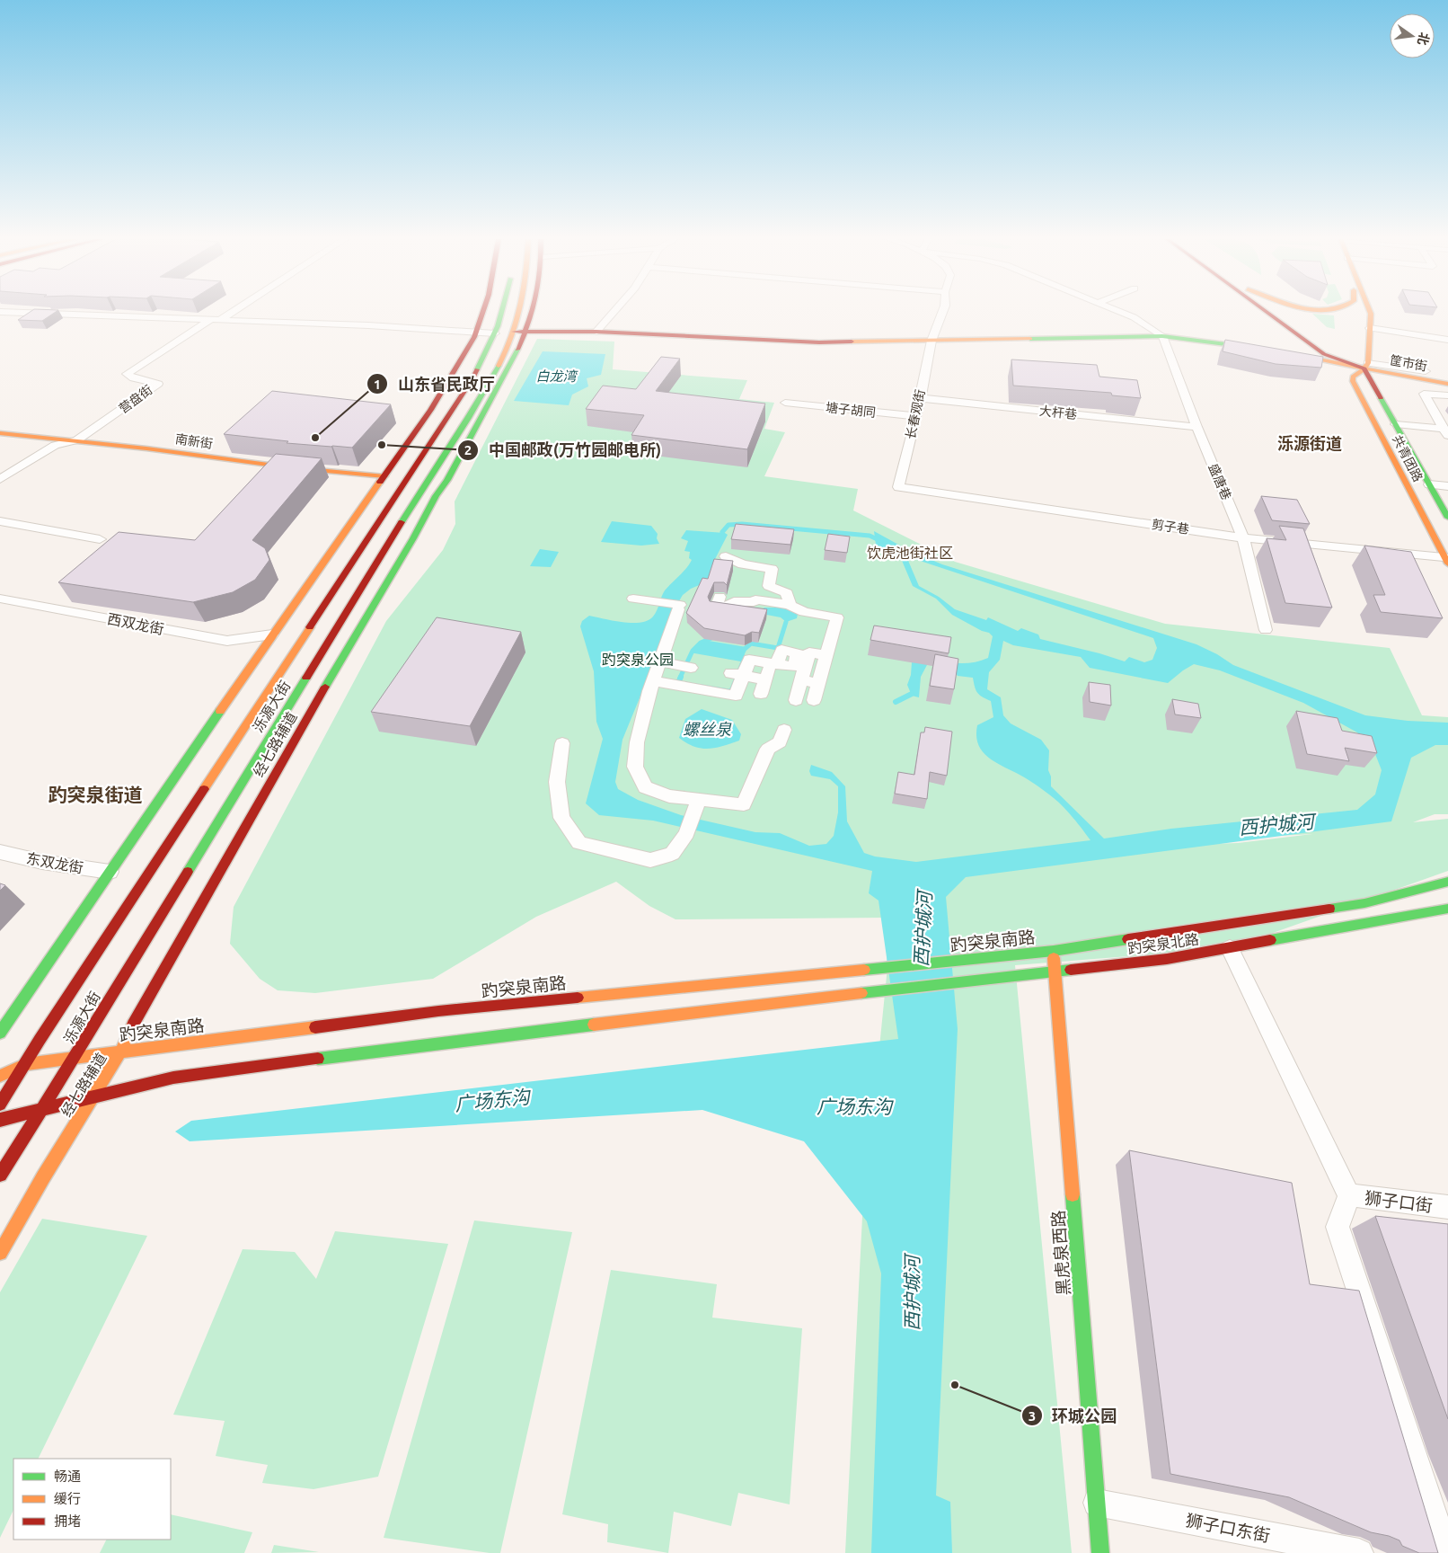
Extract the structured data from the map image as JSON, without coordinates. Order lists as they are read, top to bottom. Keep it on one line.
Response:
{"streets":{"main road":["筐市街","南新街","共青团路","泺源大街","经七路辅道","趵突泉南路","趵突泉北路","黑虎泉西路"],"street":["营盘街","塘子胡同","大杆巷","长春观街","盛唐巷","剪子巷","西双龙街","东双龙街","狮子口街","狮子口东街"]},"crossings":[["筐市街","共青团路"],["营盘街","南新街"],["塘子胡同","长春观街"],["大杆巷","长春观街"],["大杆巷","盛唐巷"],["长春观街","剪子巷"],["共青团路","剪子巷"],["盛唐巷","剪子巷"],["泺源大街","趵突泉南路"],["经七路辅道","趵突泉南路"],["经七路辅道","趵突泉北路"],["趵突泉南路","趵突泉北路"],["趵突泉南路","黑虎泉西路"],["趵突泉北路","黑虎泉西路"],["黑虎泉西路","狮子口东街"]],"districts":["泺源街道","饮虎池街社区","趵突泉街道"],"water":["白龙湾","螺丝泉","西护城河","广场东沟"],"parks":["趵突泉公园"],"places":["山东省民政厅","中国邮政(万竹园邮电所)","环城公园"],"legend":["畅通","缓行","拥堵"],"north":"right"}
